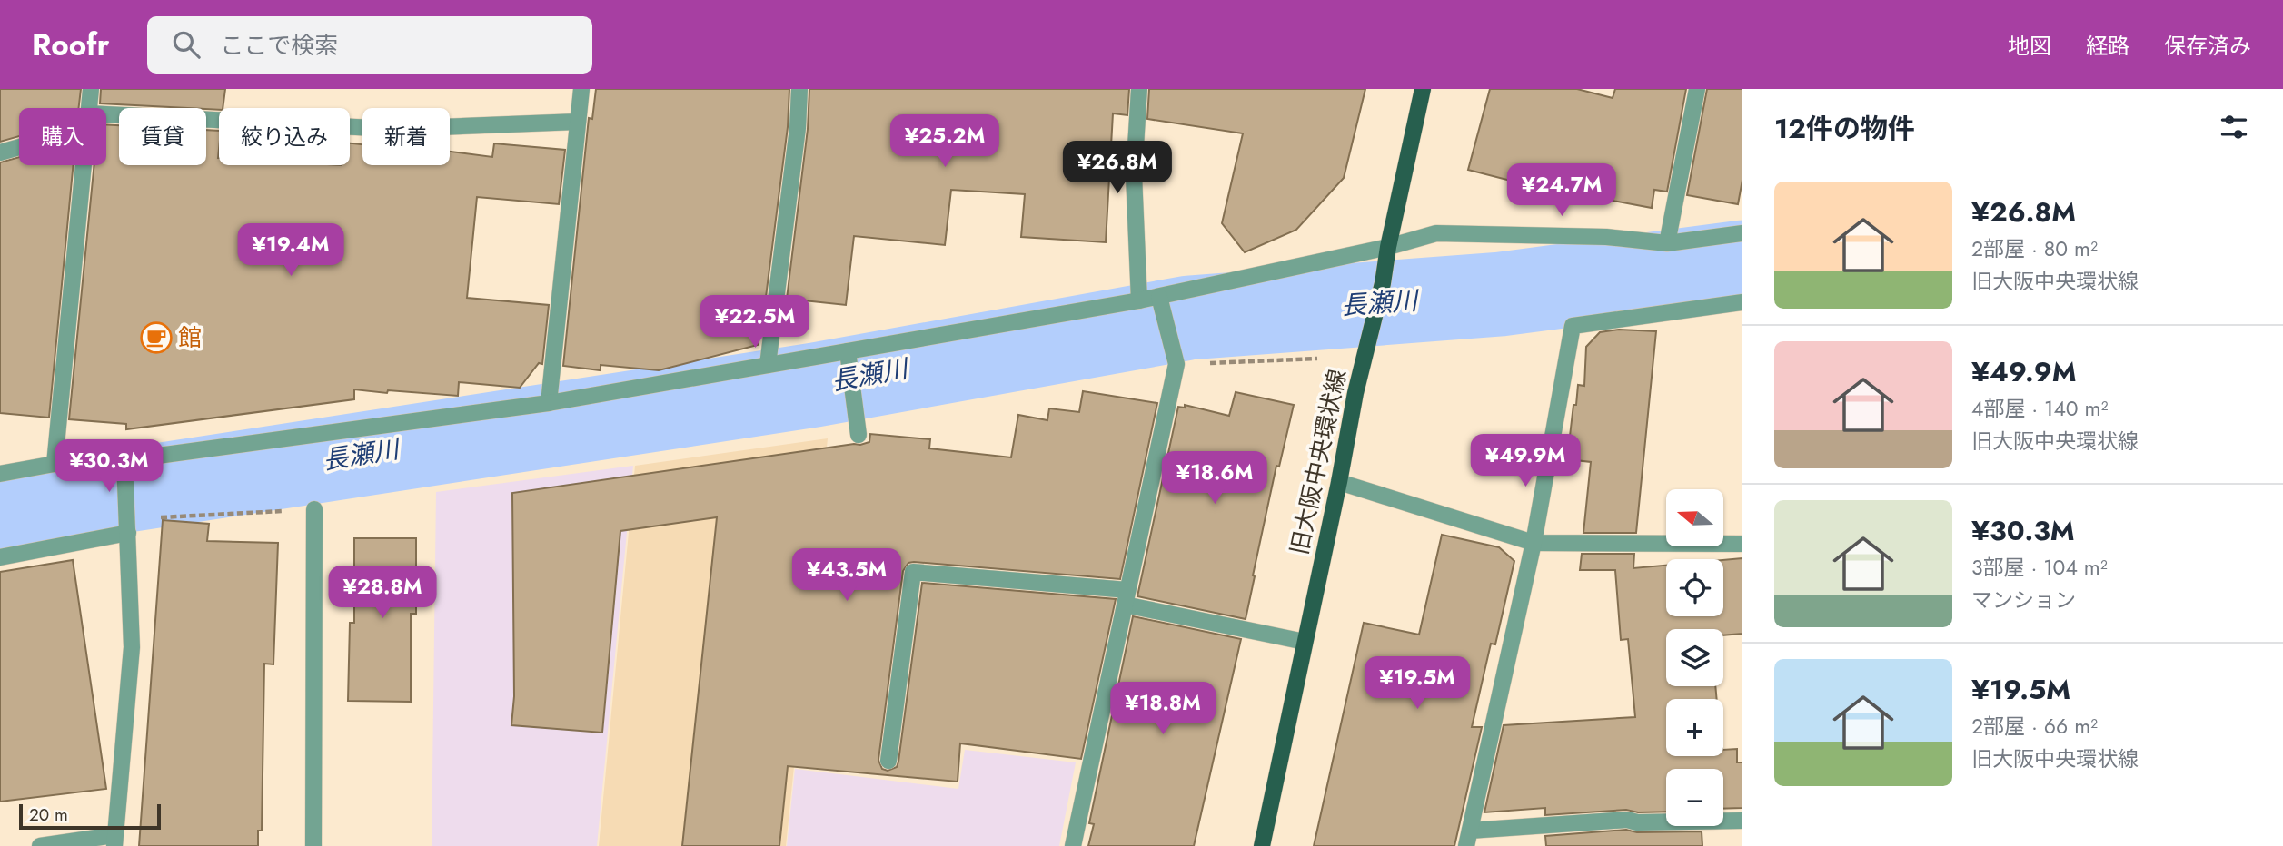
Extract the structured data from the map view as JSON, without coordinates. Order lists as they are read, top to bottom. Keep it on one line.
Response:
{"streets":{"main road":["旧大阪中央環状線"]},"water":["長瀬川"],"places":{"cafe":["館"]},"scale_bar":"20 m","north":"left","page":{"header":"Roofr","search":"ここで検索","nav":["地図","経路","保存済み"],"heading":"12件の物件","chip":["購入","賃貸","絞り込み","新着"],"price":["¥25.2M","¥26.8M","¥24.7M","¥19.4M","¥22.5M","¥49.9M","¥30.3M","¥18.6M","¥43.5M","¥28.8M","¥19.5M","¥18.8M"],"list":[{"name":"¥26.8M","note":"2部屋 · 80 m² · 旧大阪中央環状線"},{"name":"¥49.9M","note":"4部屋 · 140 m² · 旧大阪中央環状線"},{"name":"¥30.3M","note":"3部屋 · 104 m² · マンション"},{"name":"¥19.5M","note":"2部屋 · 66 m² · 旧大阪中央環状線"}],"map_buttons":["+","−"],"scale":"20 m"}}
